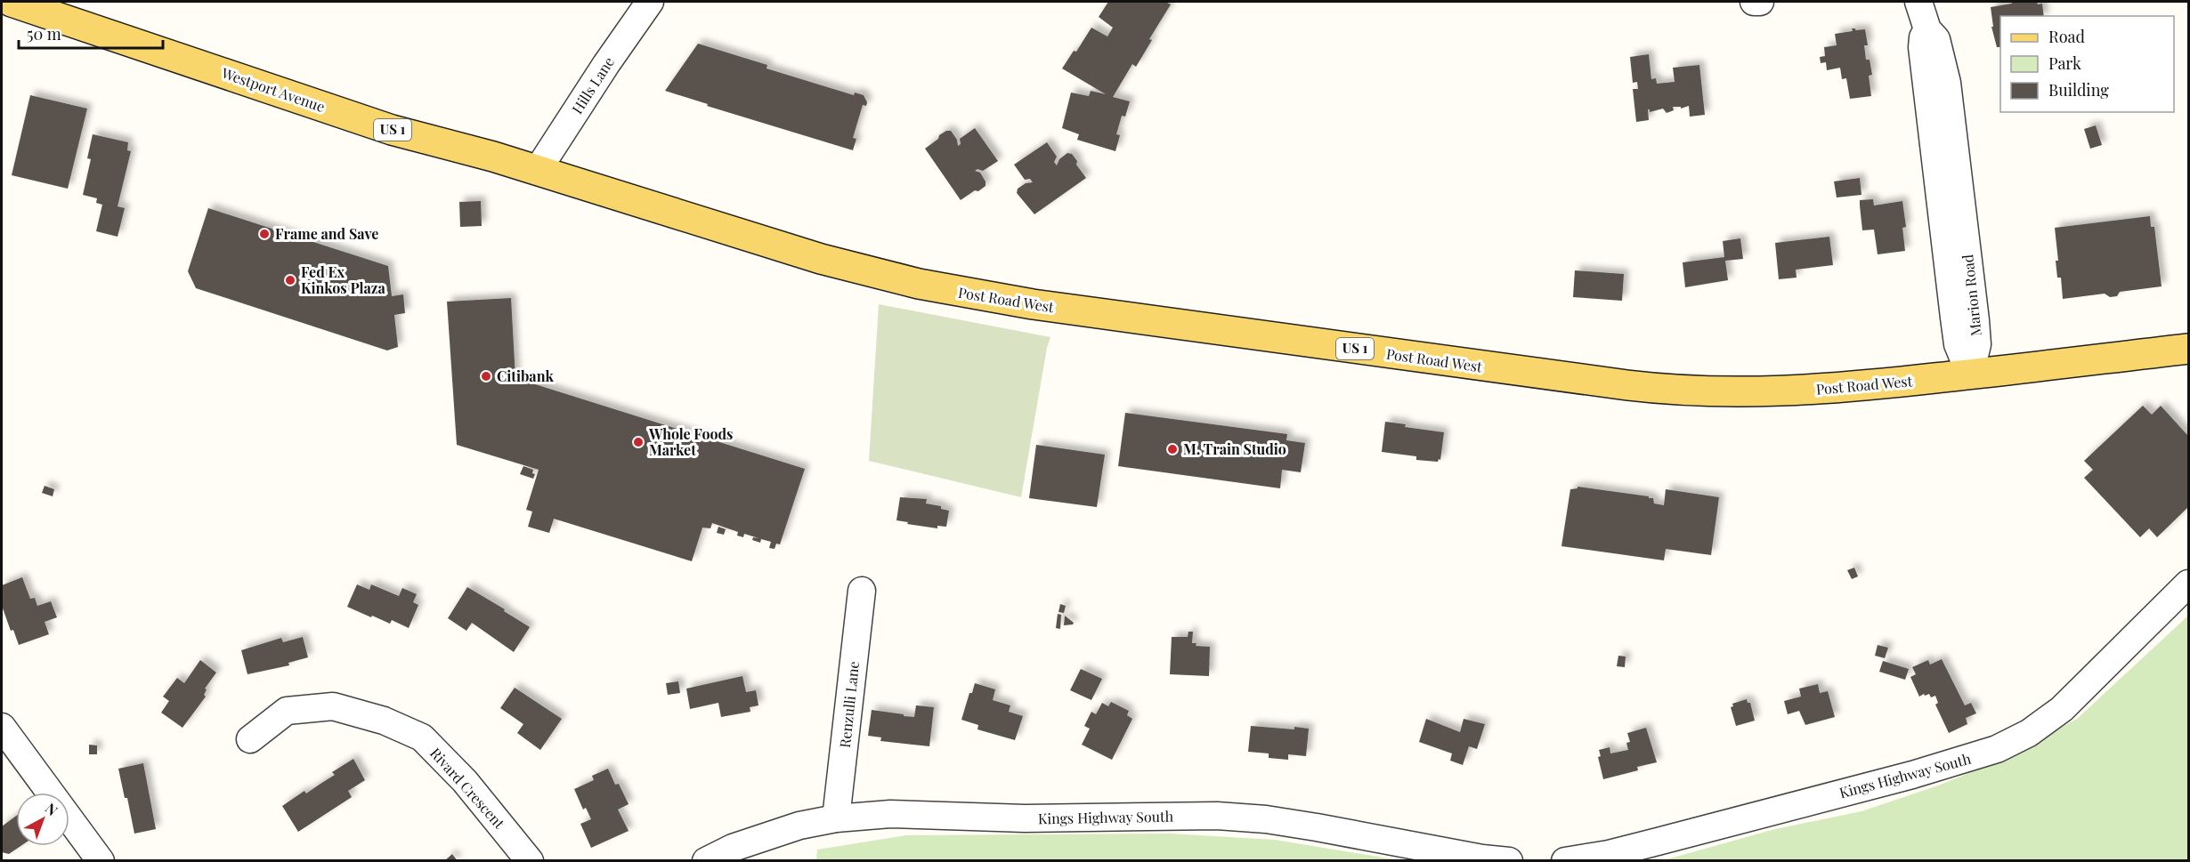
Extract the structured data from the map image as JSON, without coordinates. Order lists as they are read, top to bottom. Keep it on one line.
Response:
{"streets":{"main road":["Westport Avenue","US 1","Post Road West"],"street":["Hills Lane","Marion Road","Renzulli Lane","Kings Highway South","Rivard Crescent"]},"crossings":[["Hills Lane","Westport Avenue"],["Hills Lane","Post Road West"],["Westport Avenue","Post Road West"],["Marion Road","Post Road West"],["Renzulli Lane","Kings Highway South"]],"places":["Frame and Save","Fed Ex Kinkos Plaza","Citibank","Whole Foods Market","M. Train Studio"],"legend":["Road","Park","Building"],"scale_bar":"50 m","north":"top right"}
